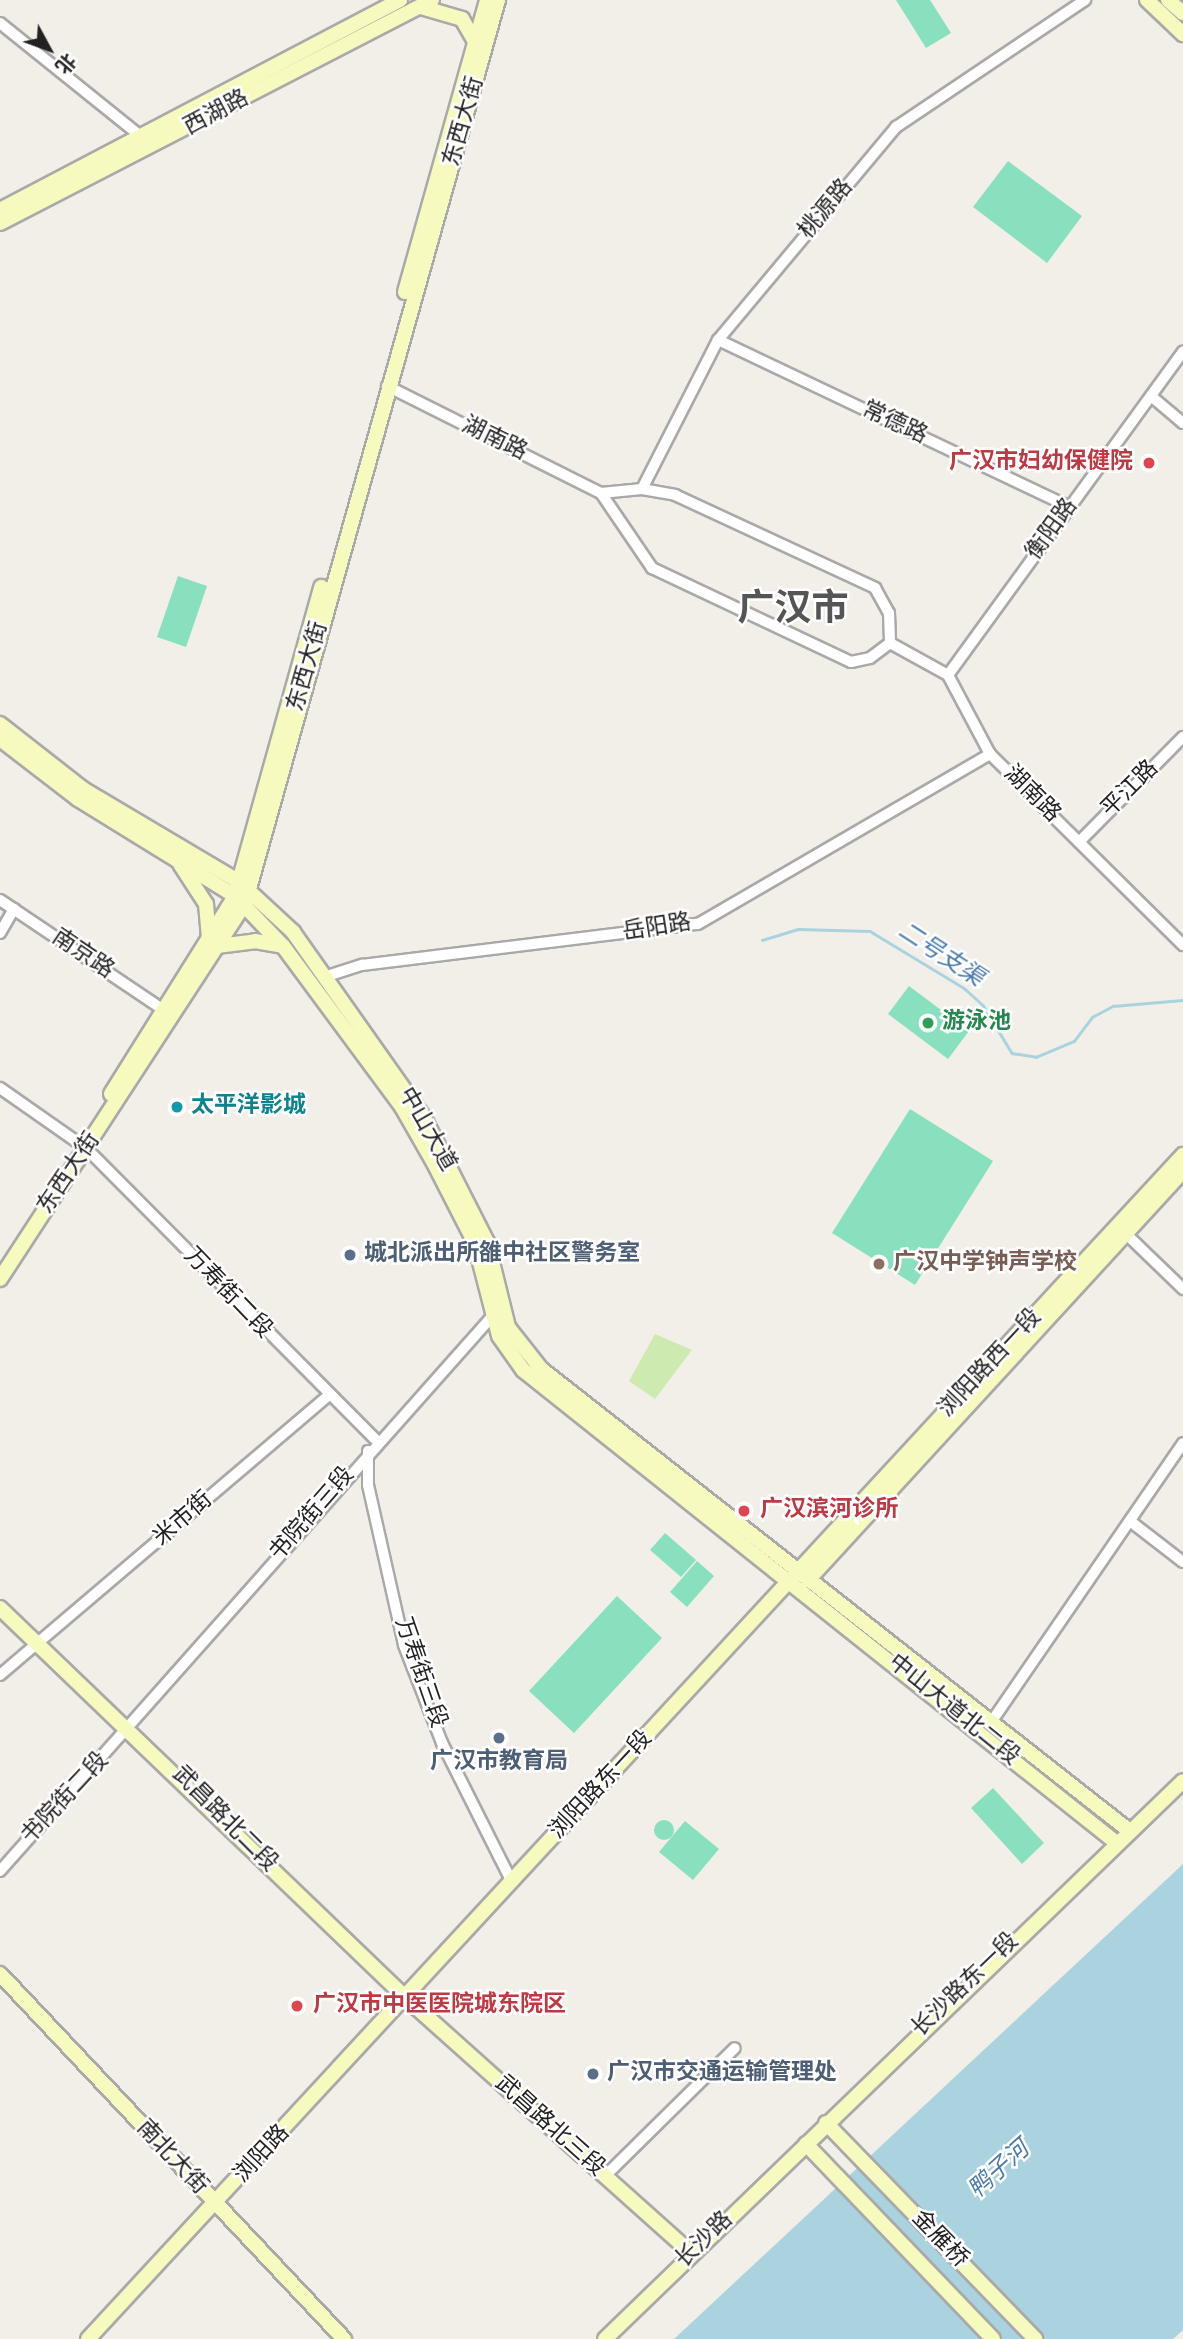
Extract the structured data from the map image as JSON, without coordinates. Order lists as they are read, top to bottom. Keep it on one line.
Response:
{"streets":{"street":["西湖路","东西大街","桃源路","常德路","湖南路","衡阳路","平江路","岳阳路","南京路","中山大道","万寿街二段","浏阳路西一段","书院街三段","米市街","万寿街三段","中山大道北二段","浏阳路东一段","书院街二段","武昌路北二段","长沙路东一段","武昌路北三段","浏阳路","南北大街","金雁桥","长沙路"]},"crossings":[["东西大街","湖南路"],["东西大街","南京路"],["东西大街","中山大道"],["东西大街","万寿街二段"],["桃源路","常德路"],["常德路","衡阳路"],["湖南路","衡阳路"],["湖南路","平江路"],["湖南路","岳阳路"],["岳阳路","中山大道"],["中山大道","浏阳路西一段"],["中山大道","书院街三段"],["中山大道","中山大道北二段"],["中山大道","浏阳路东一段"],["万寿街二段","书院街三段"],["万寿街二段","米市街"],["浏阳路西一段","中山大道北二段"],["浏阳路西一段","浏阳路东一段"],["书院街三段","万寿街三段"],["书院街三段","书院街二段"],["书院街三段","武昌路北二段"],["米市街","武昌路北二段"],["万寿街三段","浏阳路东一段"],["中山大道北二段","浏阳路东一段"],["中山大道北二段","长沙路东一段"],["浏阳路东一段","武昌路北二段"],["浏阳路东一段","武昌路北三段"],["浏阳路东一段","浏阳路"],["书院街二段","武昌路北二段"],["武昌路北二段","武昌路北三段"],["武昌路北二段","浏阳路"],["长沙路东一段","金雁桥"],["长沙路东一段","长沙路"],["武昌路北三段","浏阳路"],["武昌路北三段","长沙路"],["浏阳路","南北大街"],["金雁桥","长沙路"]],"districts":["广汉市"],"water":["二号支渠","鸭子河"],"places":["广汉市妇幼保健院","游泳池","太平洋影城","城北派出所雒中社区警务室","广汉中学钟声学校","广汉滨河诊所","广汉市教育局","广汉市中医医院城东院区","广汉市交通运输管理处"],"north":"bottom right"}
